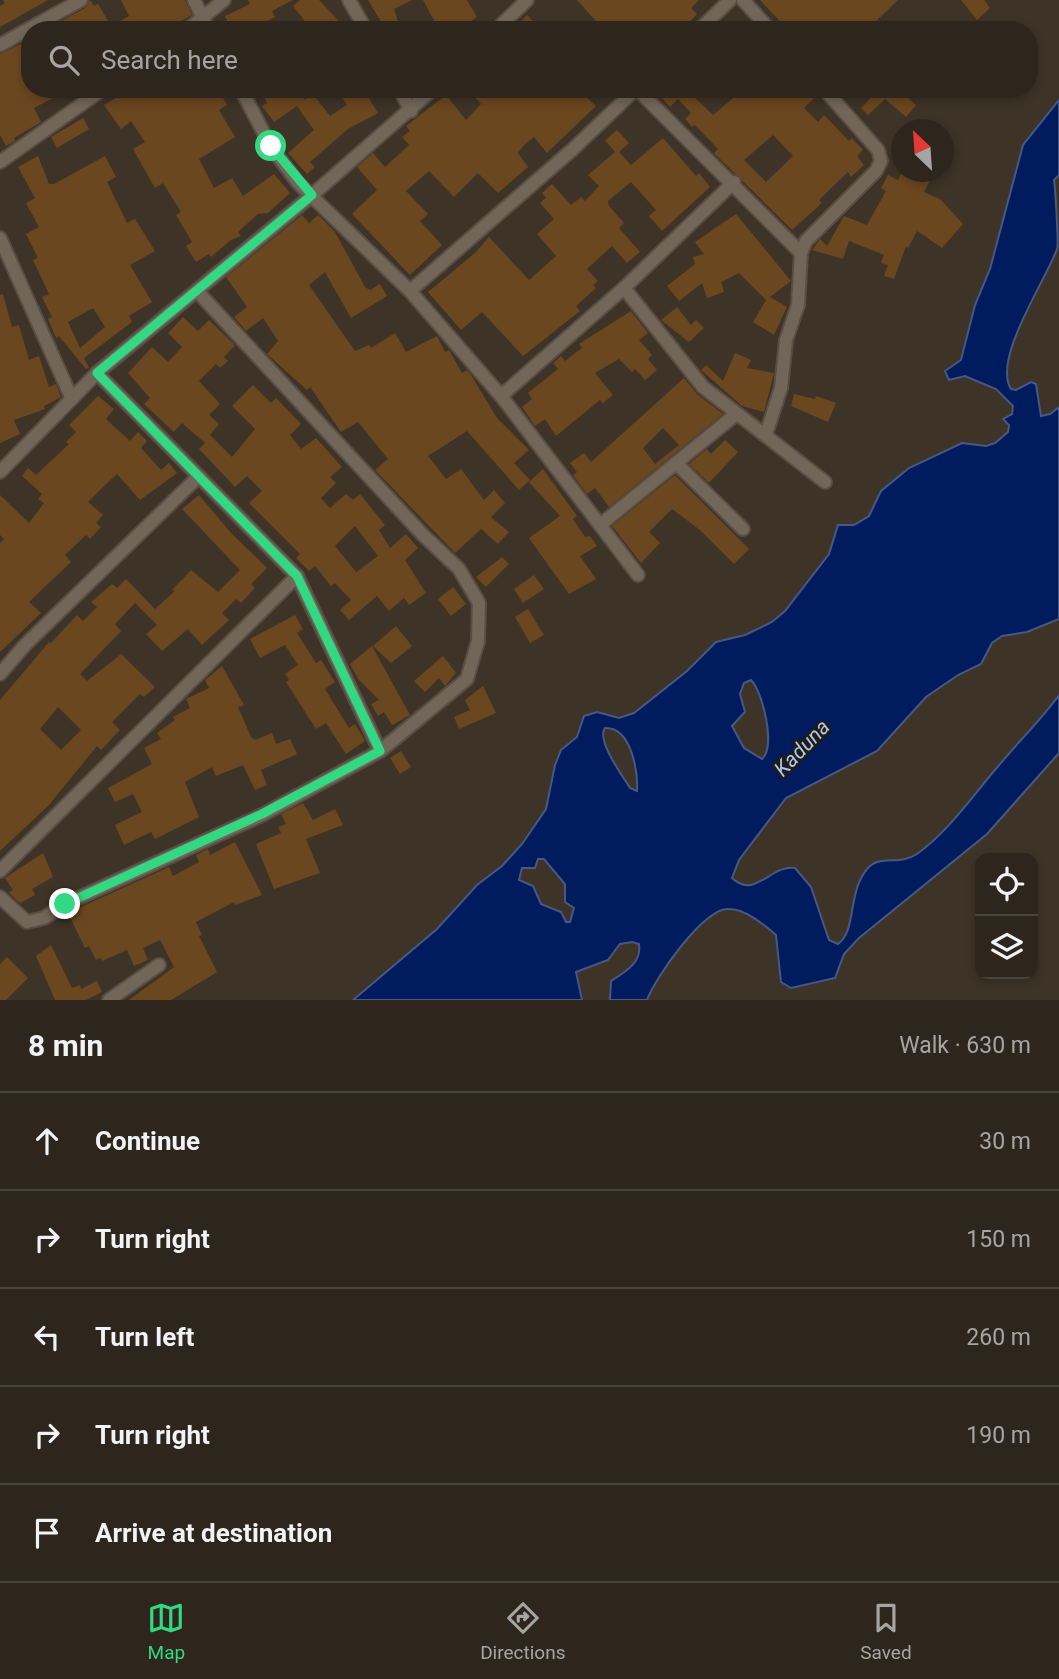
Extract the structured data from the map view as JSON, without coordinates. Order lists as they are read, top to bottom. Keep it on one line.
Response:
{"water":["Kaduna"],"north":"top left","page":{"search":"Search here","heading":["8 min","Walk · 630 m"],"list":[["Continue","30 m"],["Turn right","150 m"],["Turn left","260 m"],["Turn right","190 m"],"Arrive at destination"],"nav":["Map","Directions","Saved"]}}
